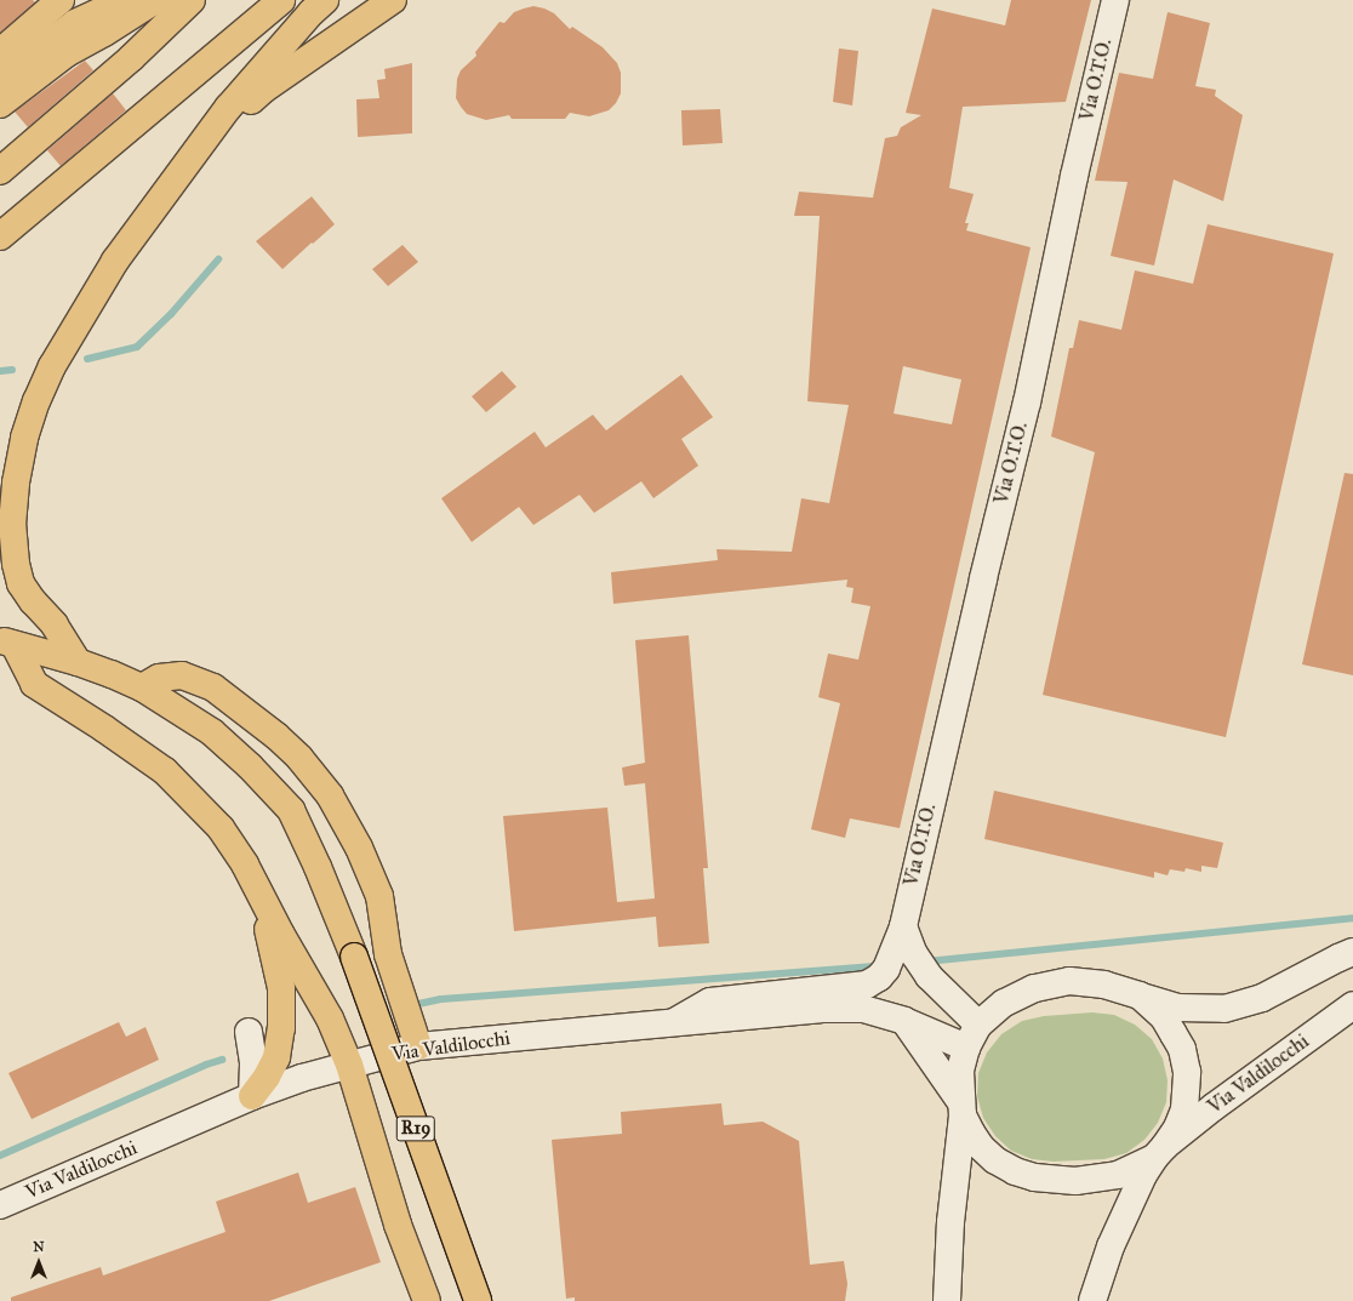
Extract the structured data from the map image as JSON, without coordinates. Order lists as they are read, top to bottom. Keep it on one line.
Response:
{"streets":{"highway":["R19"],"main road":["Via O.T.O.","Via Valdilocchi"]},"crossings":[["Via O.T.O.","Via Valdilocchi"]],"north":"top"}
